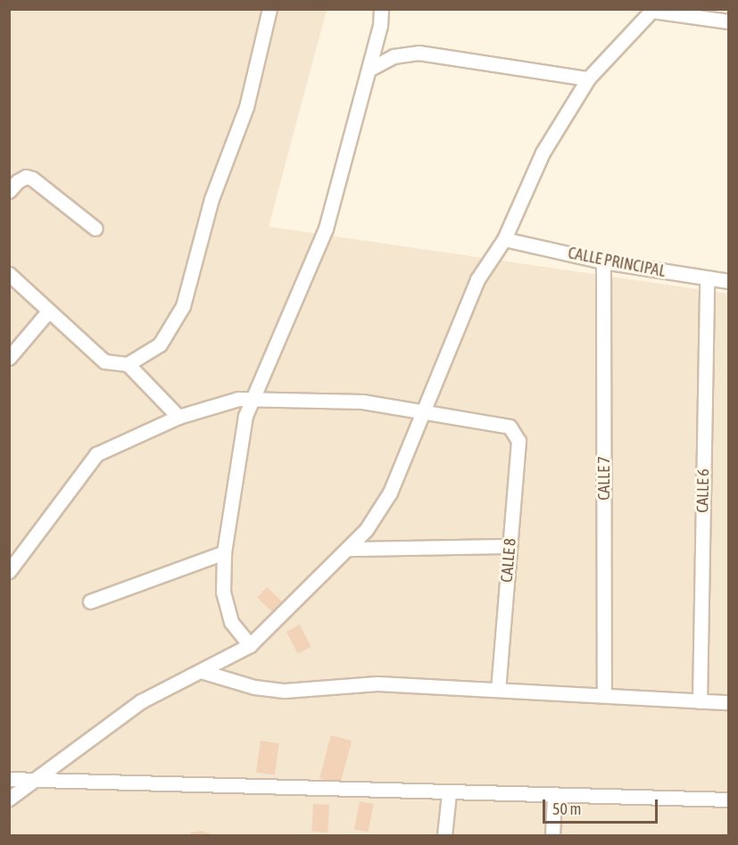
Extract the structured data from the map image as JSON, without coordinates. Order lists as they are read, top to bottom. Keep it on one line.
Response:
{"streets":{"street":["CALLE PRINCIPAL","CALLE 7","CALLE 6","CALLE 8"]},"crossings":[["CALLE PRINCIPAL","CALLE 7"],["CALLE PRINCIPAL","CALLE 6"]],"scale_bar":"50 m"}
